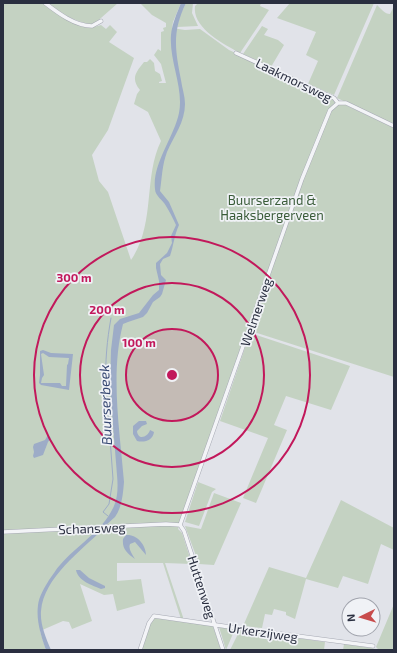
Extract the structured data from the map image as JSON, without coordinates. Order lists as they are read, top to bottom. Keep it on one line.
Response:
{"streets":{"street":["Laakmorsweg","Welmerweg","Schansweg","Huttenweg","Urkerzijweg"]},"crossings":[["Laakmorsweg","Welmerweg"],["Welmerweg","Schansweg"],["Welmerweg","Huttenweg"],["Schansweg","Huttenweg"],["Huttenweg","Urkerzijweg"]],"water":["Buurserbeek"],"parks":["Buurserzand & Haaksbergerveen"],"north":"left","rings":["300 m","200 m","100 m"]}
